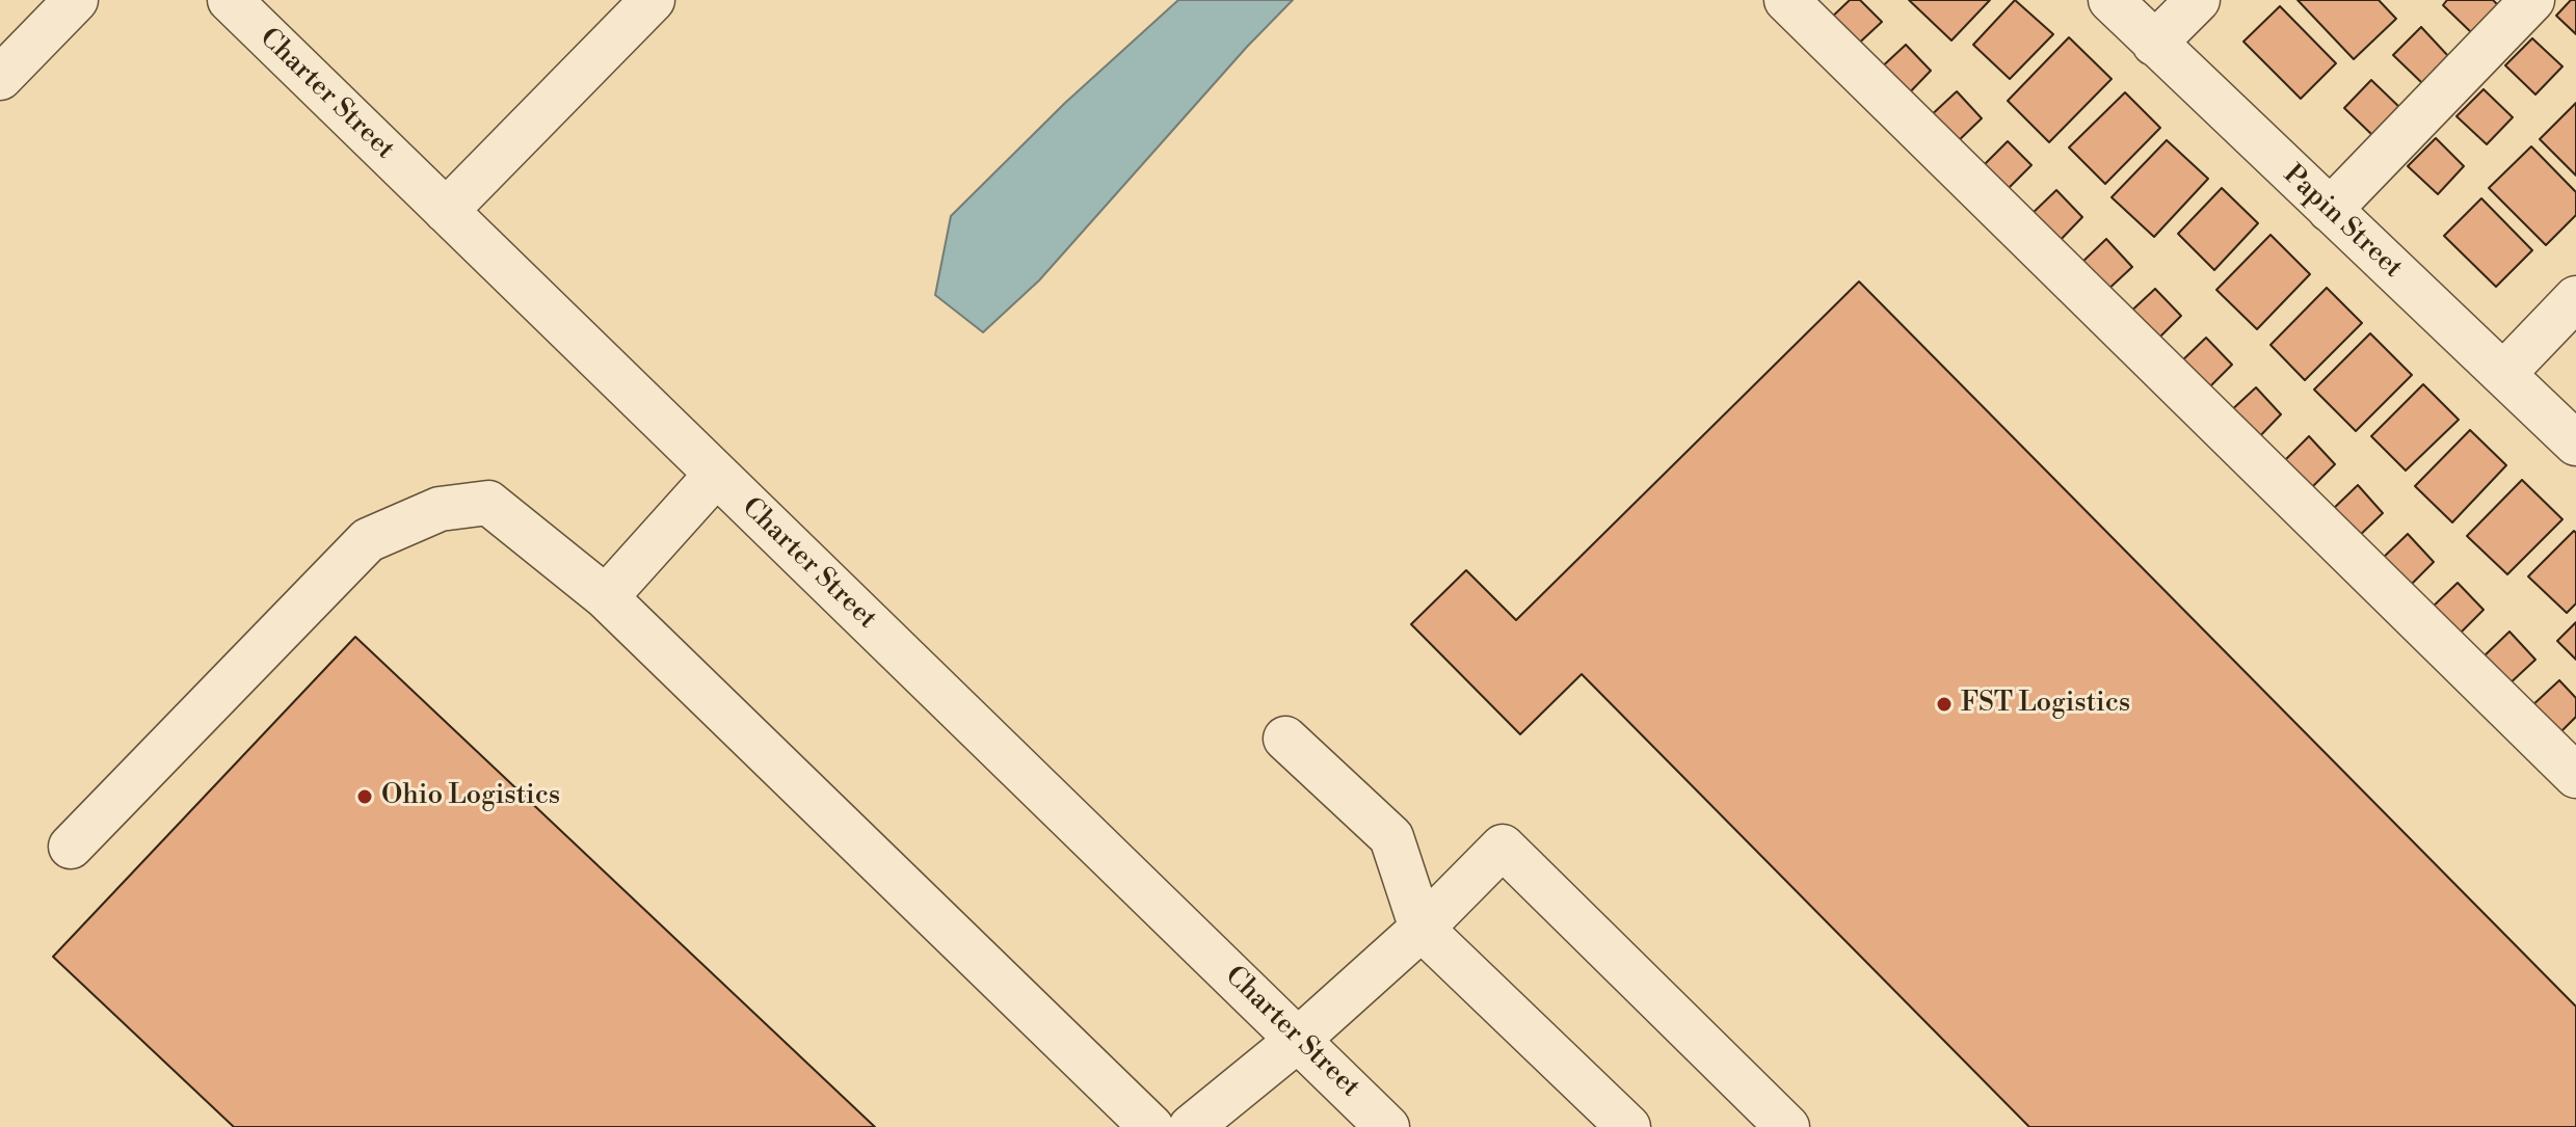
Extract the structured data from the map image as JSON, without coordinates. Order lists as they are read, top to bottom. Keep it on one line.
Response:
{"streets":{"street":["Charter Street","Papin Street"]},"places":["FST Logistics","Ohio Logistics"]}
